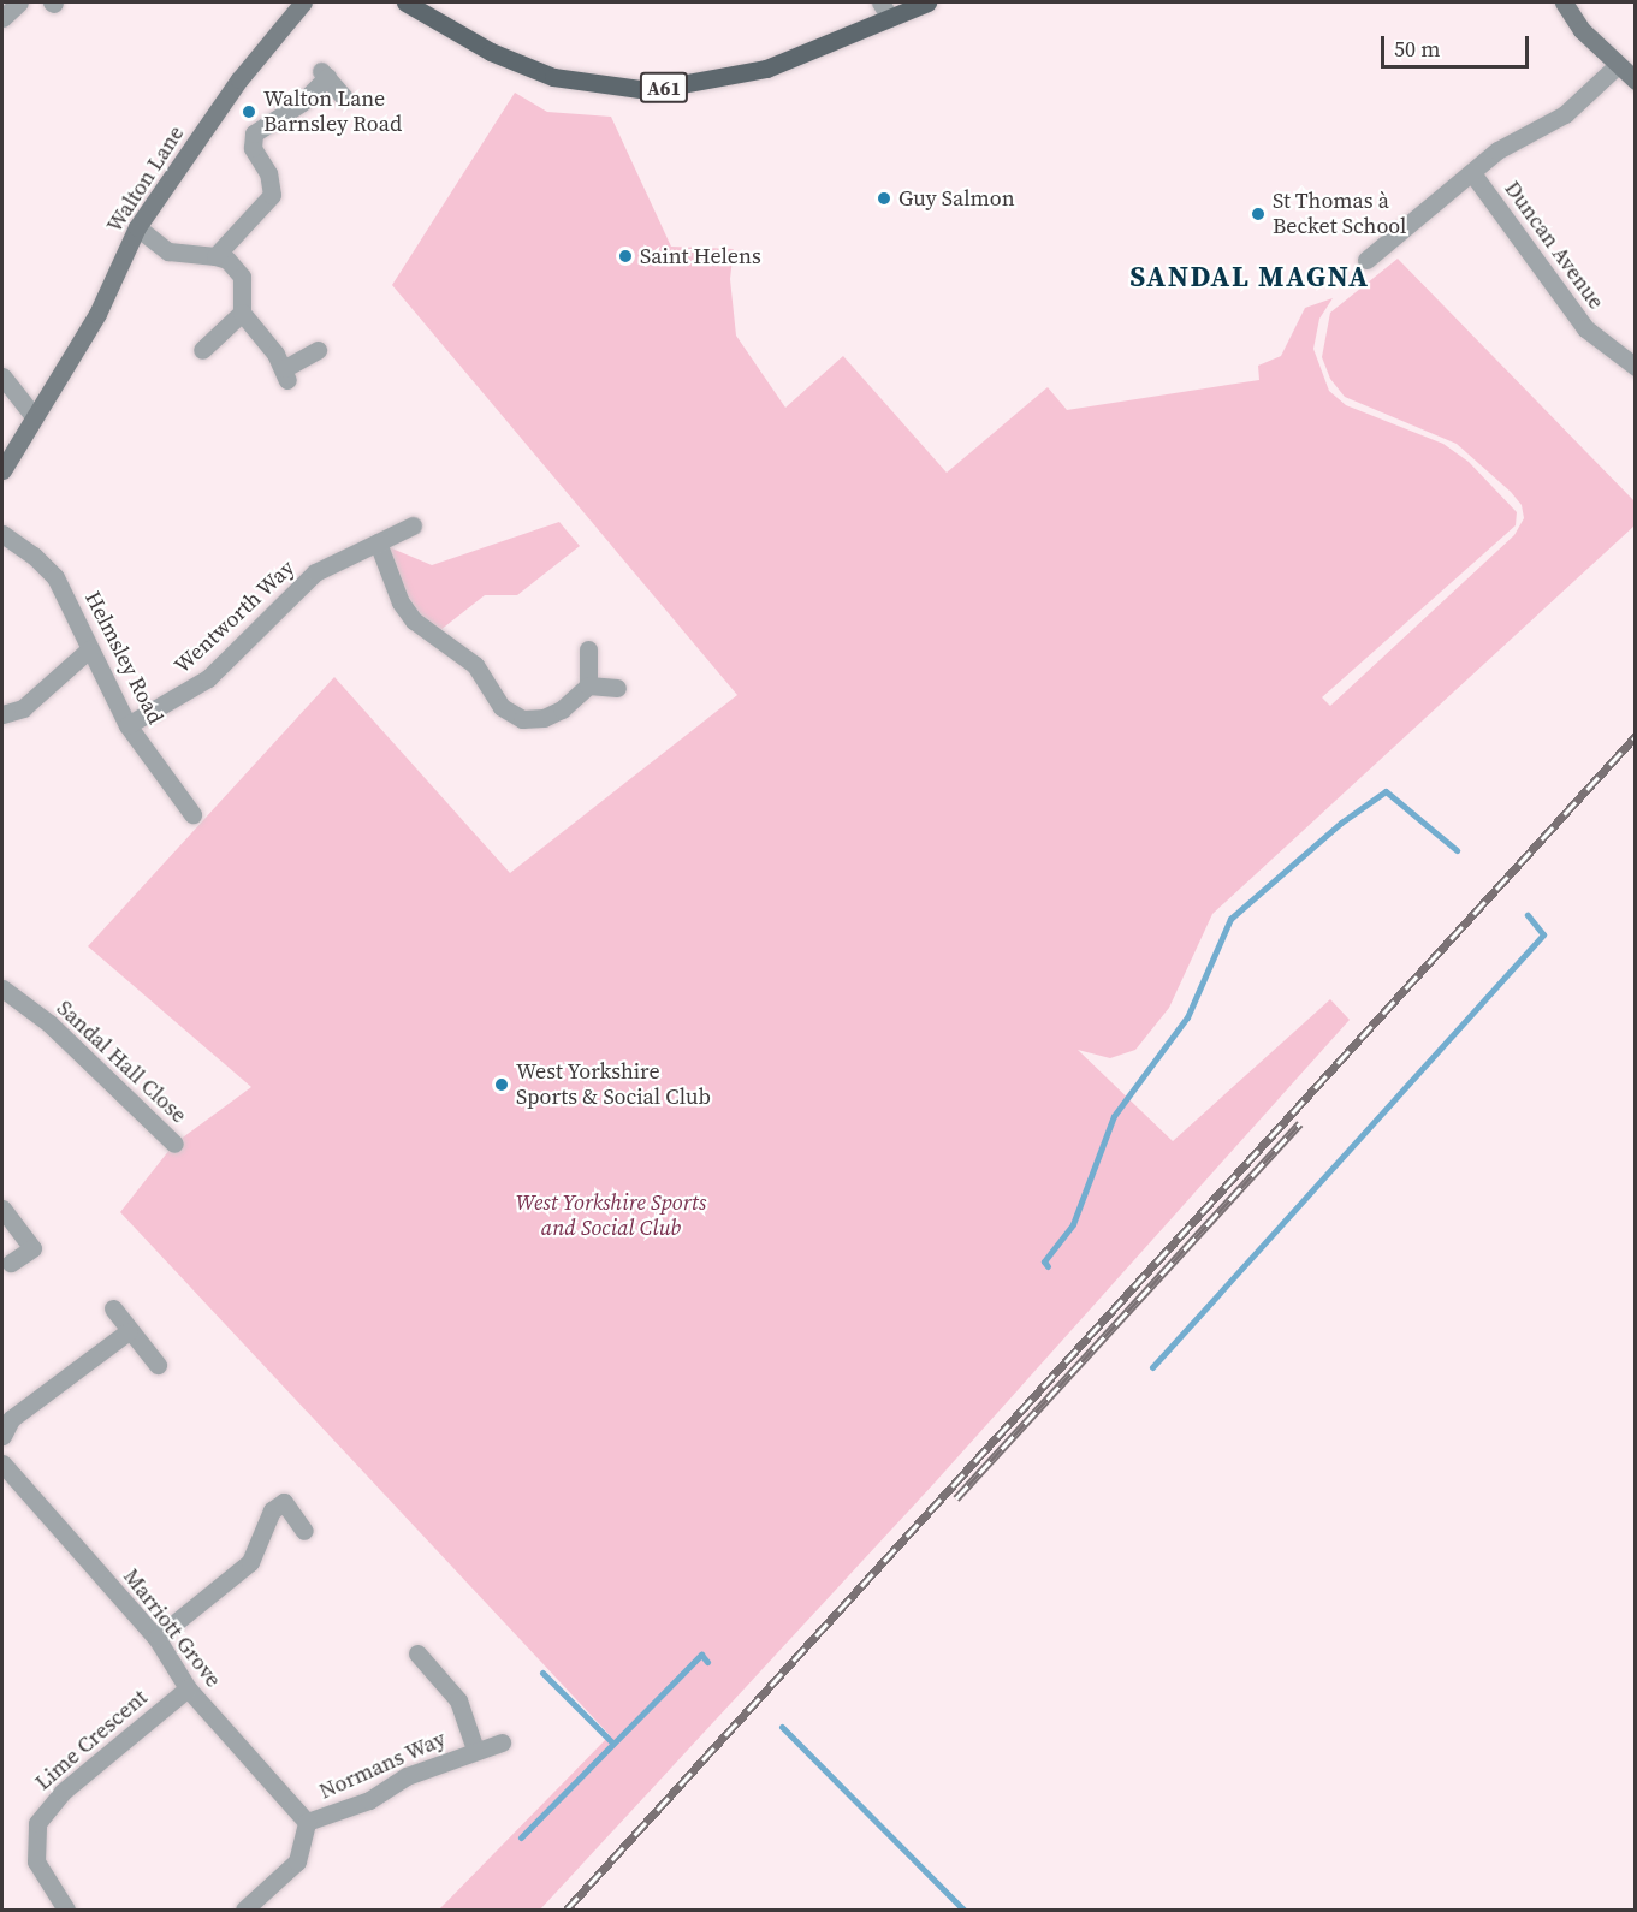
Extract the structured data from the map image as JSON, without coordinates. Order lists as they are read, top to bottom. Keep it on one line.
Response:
{"streets":{"main road":["A61"],"street":["Walton Lane","Duncan Avenue","Wentworth Way","Helmsley Road","Sandal Hall Close","Marriott Grove","Lime Crescent","Normans Way"]},"crossings":[["Wentworth Way","Helmsley Road"],["Marriott Grove","Lime Crescent"],["Marriott Grove","Normans Way"]],"districts":["SANDAL MAGNA"],"parks":["West Yorkshire Sports and Social Club"],"places":["Walton Lane Barnsley Road","Guy Salmon","St Thomas à Becket School","Saint Helens","West Yorkshire Sports & Social Club"],"scale_bar":"50 m"}
